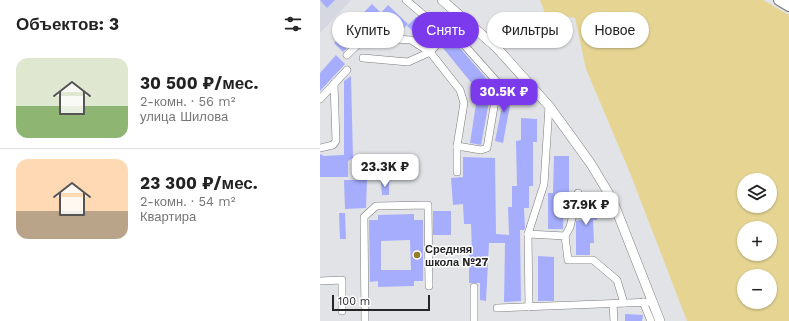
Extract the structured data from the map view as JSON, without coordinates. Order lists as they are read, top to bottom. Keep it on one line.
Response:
{"places":["Средняя школа №27"],"scale_bar":"100 m","page":{"heading":"Объектов: 3","chip":["Купить","Снять","Фильтры","Новое"],"list":[{"name":"30 500 ₽/мес.","note":"2-комн. · 56 m² · улица Шилова"},{"name":"23 300 ₽/мес.","note":"2-комн. · 54 m² · Квартира"}],"price":["30.5K ₽","23.3K ₽","37.9K ₽"],"map_buttons":["+","−"],"scale":"100 m"}}
